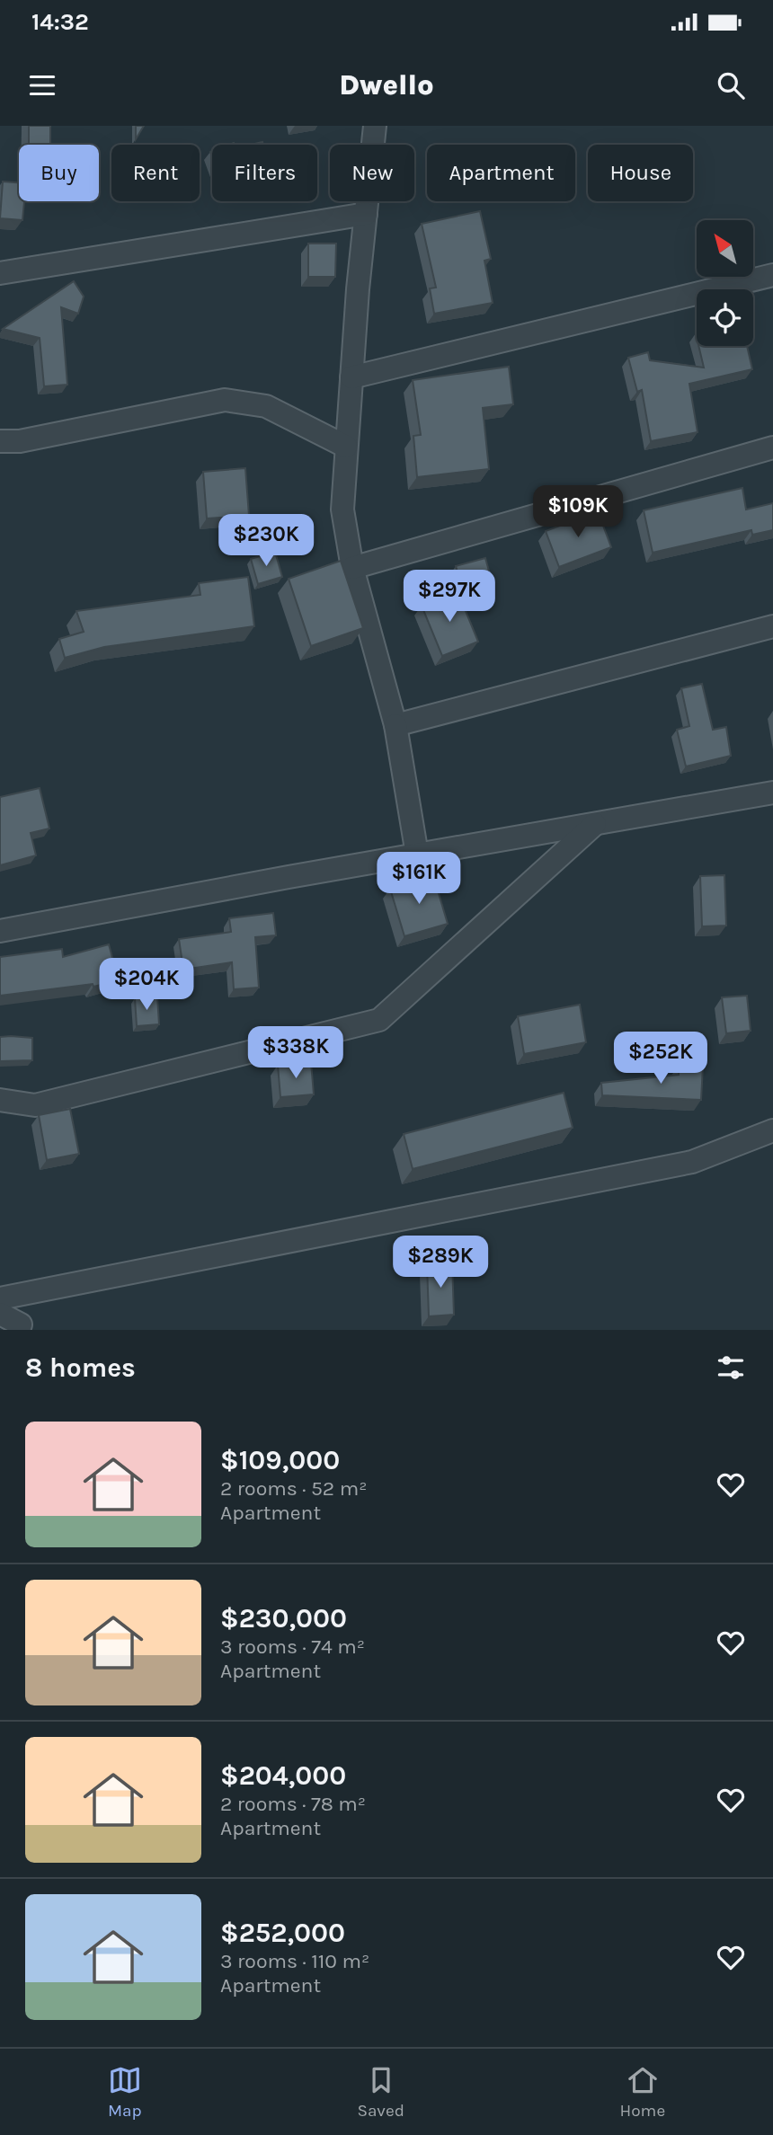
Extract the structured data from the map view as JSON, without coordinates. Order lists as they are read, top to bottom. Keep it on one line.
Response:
{"north":"top left","page":{"status":"14:32","header":"Dwello","chip":["Buy","Rent","Filters","New","Apartment","House"],"price":["$109K","$230K","$297K","$161K","$204K","$338K","$252K","$289K"],"heading":"8 homes","list":[{"name":"$109,000","note":"2 rooms · 52 m² · Apartment"},{"name":"$230,000","note":"3 rooms · 74 m² · Apartment"},{"name":"$204,000","note":"2 rooms · 78 m² · Apartment"},{"name":"$252,000","note":"3 rooms · 110 m² · Apartment"}],"tabs":["Map","Saved","Home"]}}
